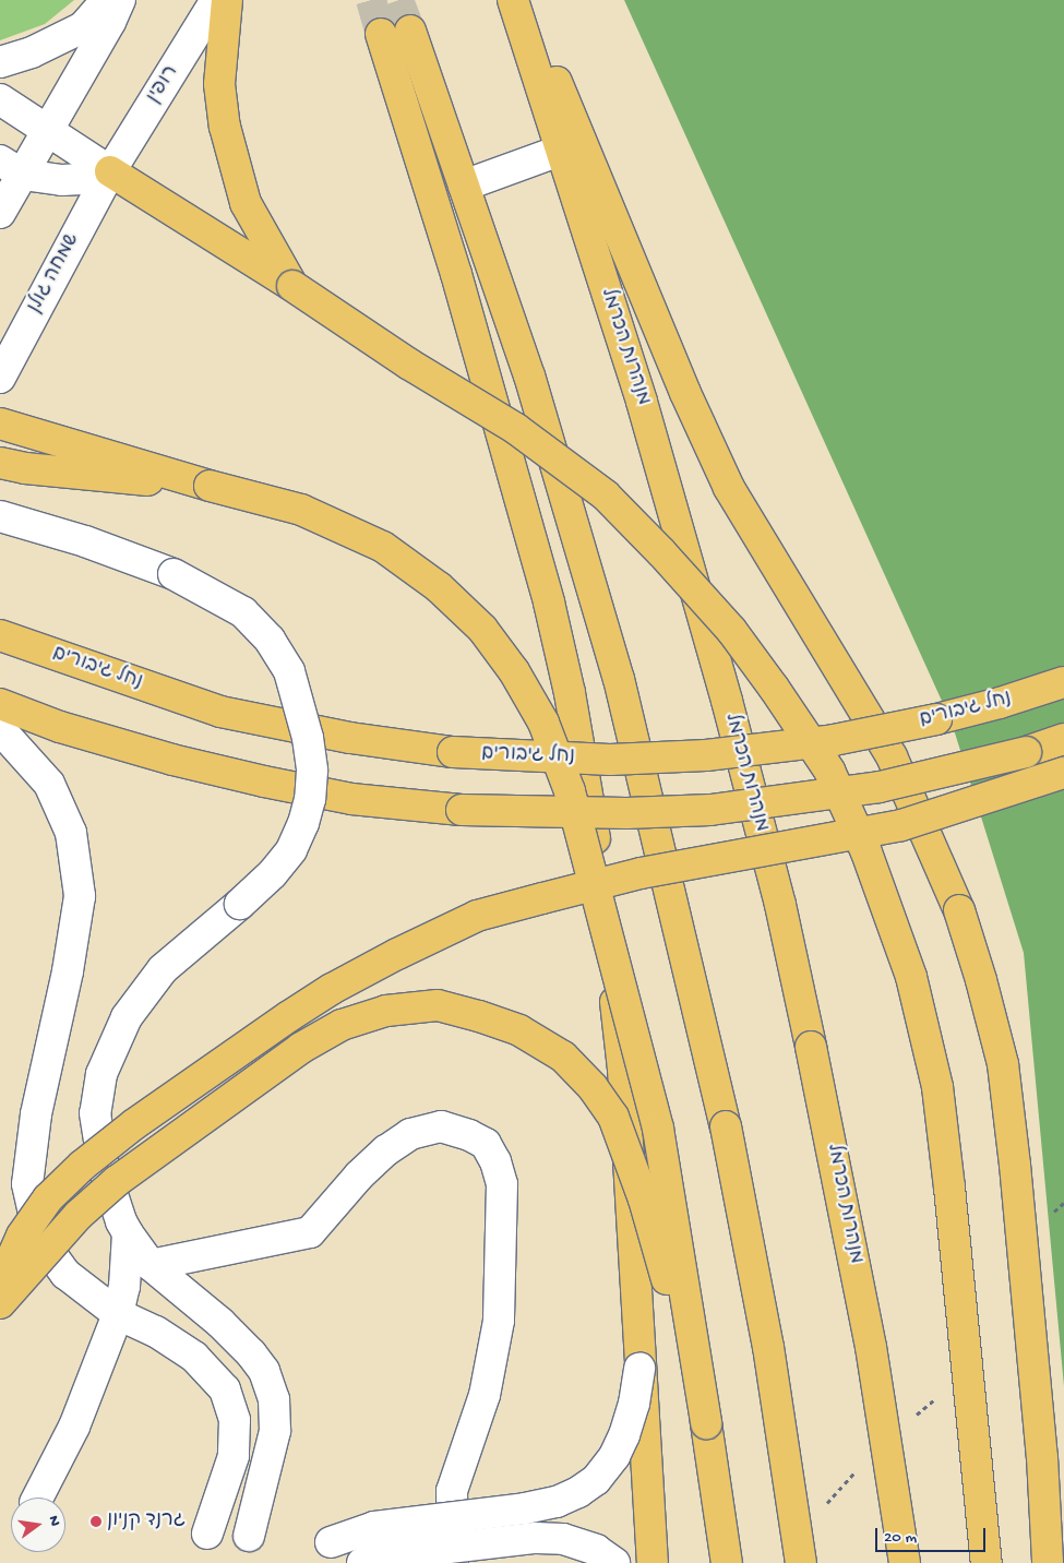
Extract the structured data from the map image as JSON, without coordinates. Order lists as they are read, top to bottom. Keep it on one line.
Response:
{"streets":{"main road":["מנהרות הכרמל","נחל גיבורים"],"street":["רופין","שמחה גולן"]},"crossings":[["רופין","שמחה גולן"]],"places":["גרנד קניון"],"scale_bar":"20 m","north":"right"}
